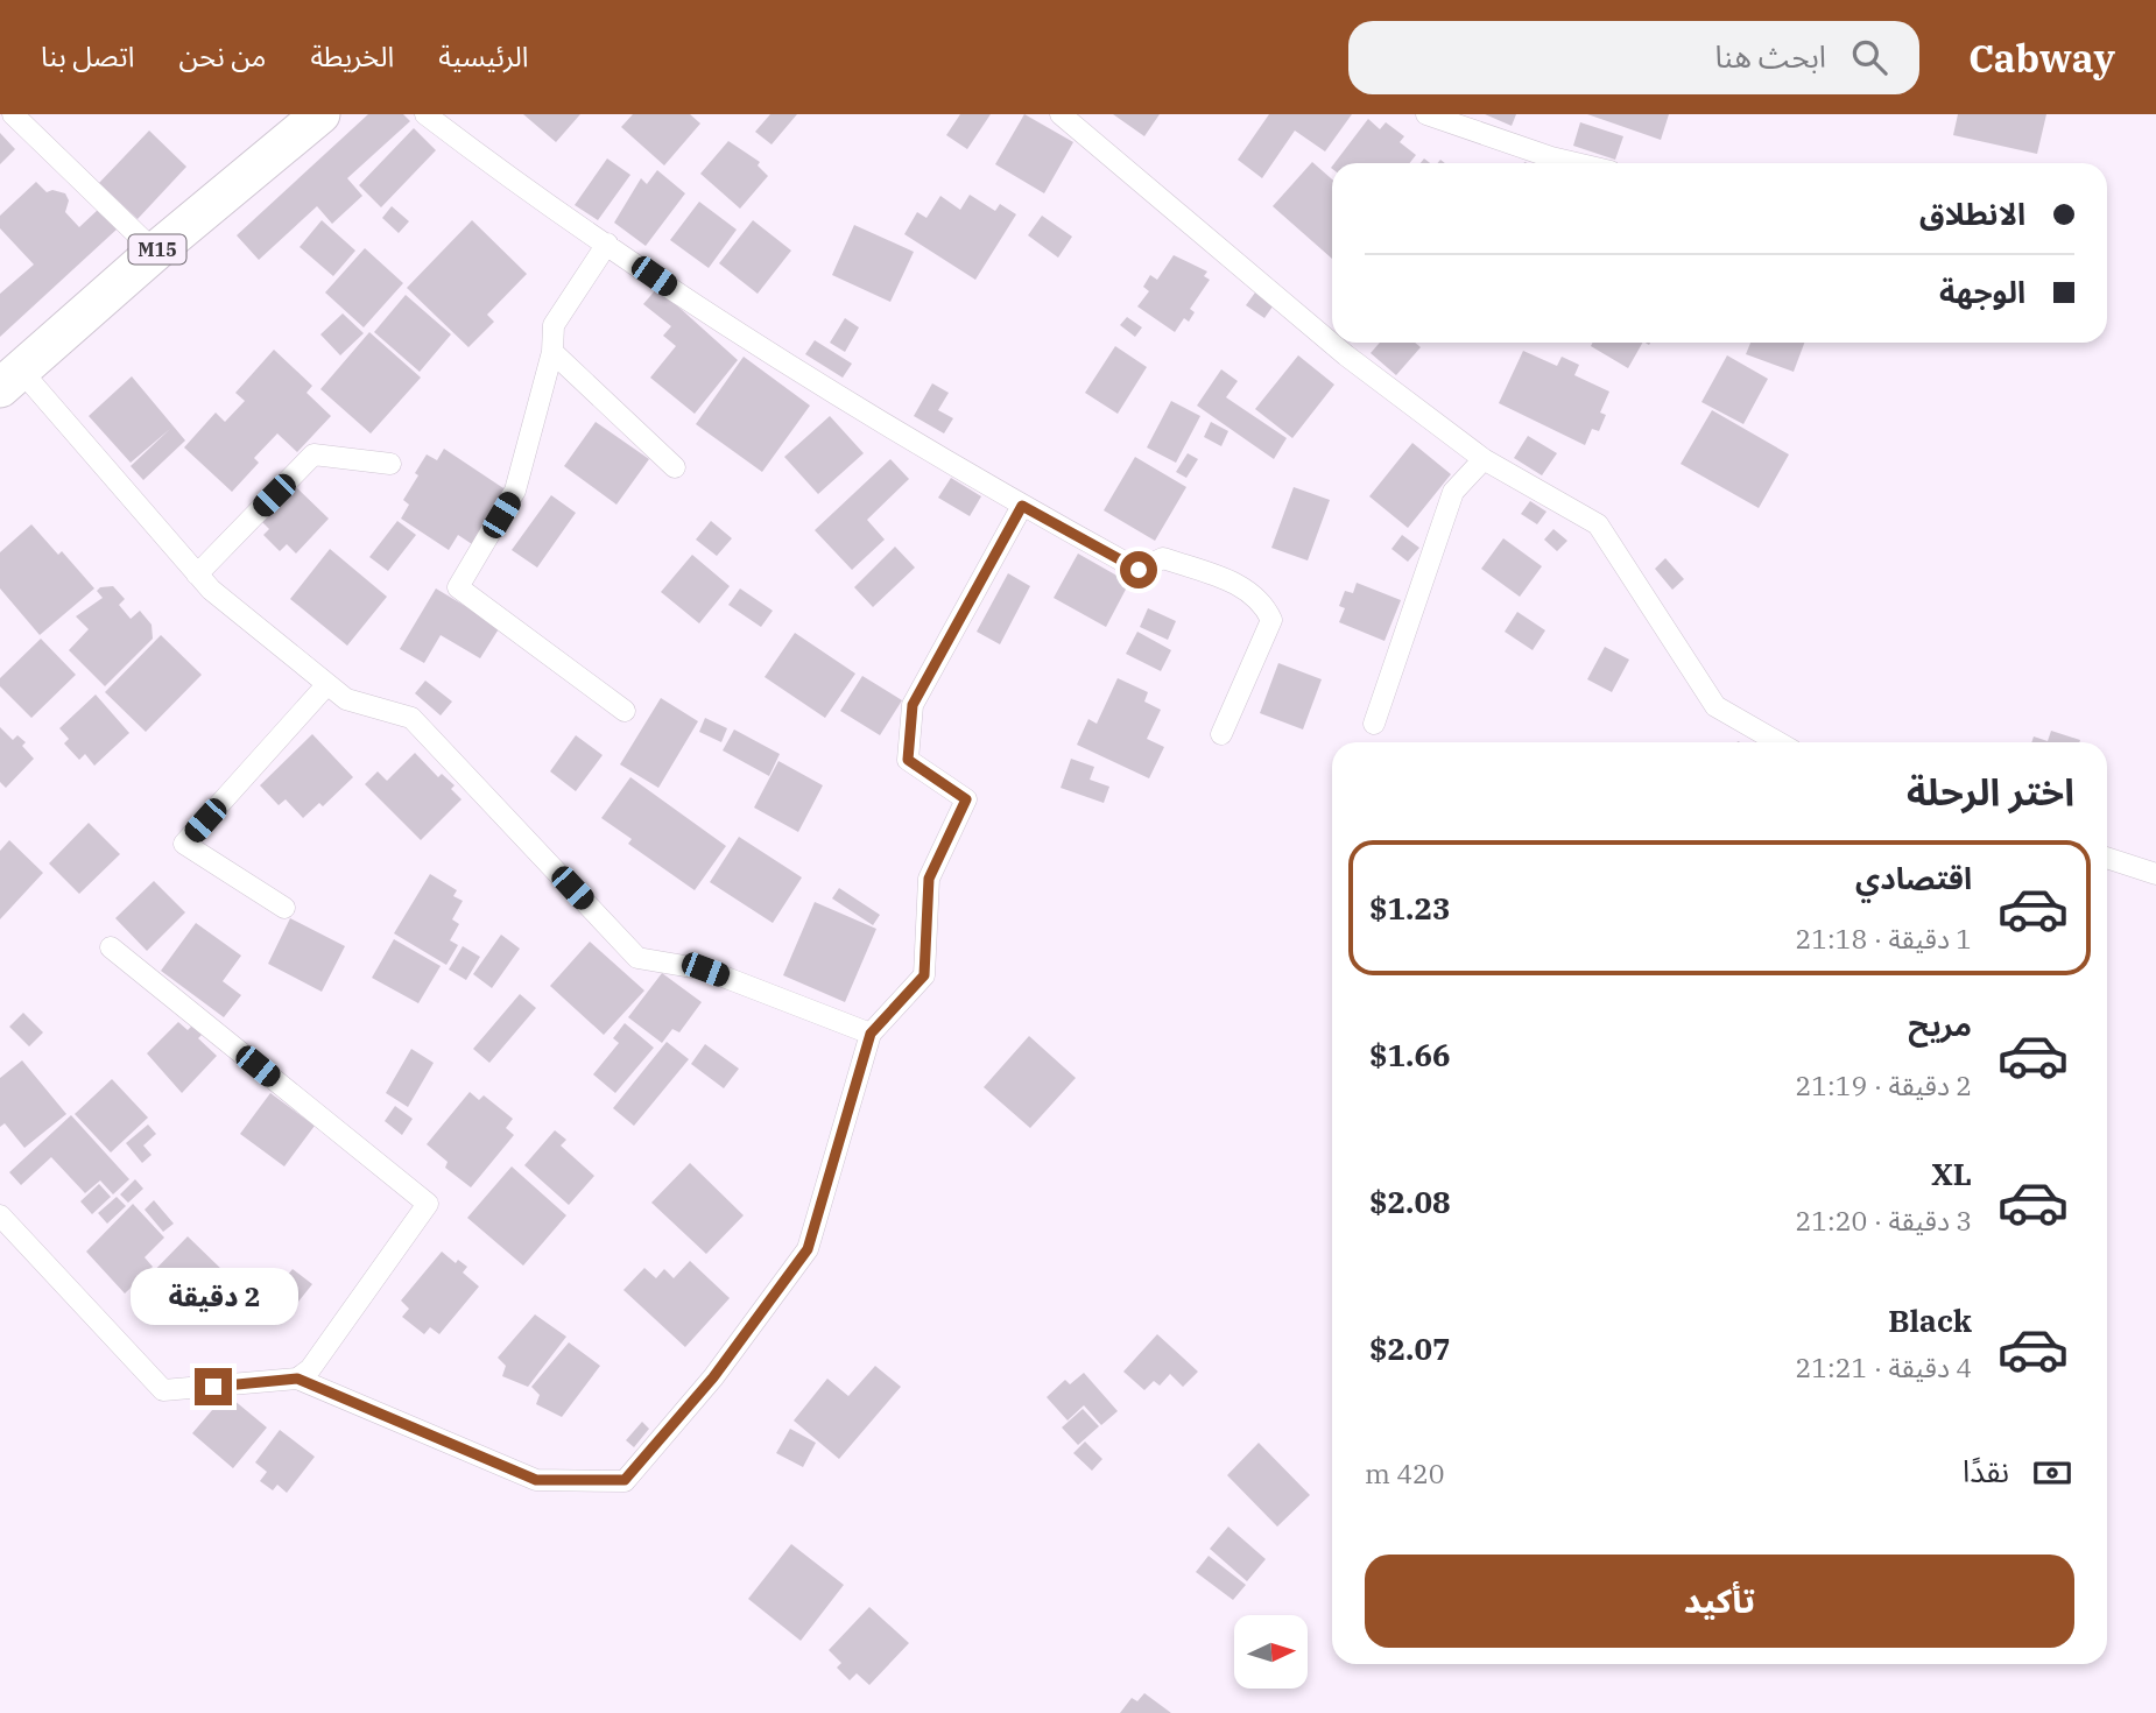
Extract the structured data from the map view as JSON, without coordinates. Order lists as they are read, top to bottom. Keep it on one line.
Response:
{"streets":{"highway":["M15"]},"north":"right","page":{"header":"Cabway","search":"ابحث هنا","nav":["الرئيسية","الخريطة","من نحن","اتصل بنا"],"banner":["الانطلاق","الوجهة"],"heading":"اختر الرحلة","list":[{"name":"اقتصادي","note":"1 دقيقة · 21:18","value":"$1.23"},{"name":"مريح","note":"2 دقيقة · 21:19","value":"$1.66"},{"name":"XL","note":"3 دقيقة · 21:20","value":"$2.08"},{"name":"Black","note":"4 دقيقة · 21:21","value":"$2.07"}],"bubble":"2 دقيقة","pay":["نقدًا","420 m"],"buttons":"تأكيد"}}
